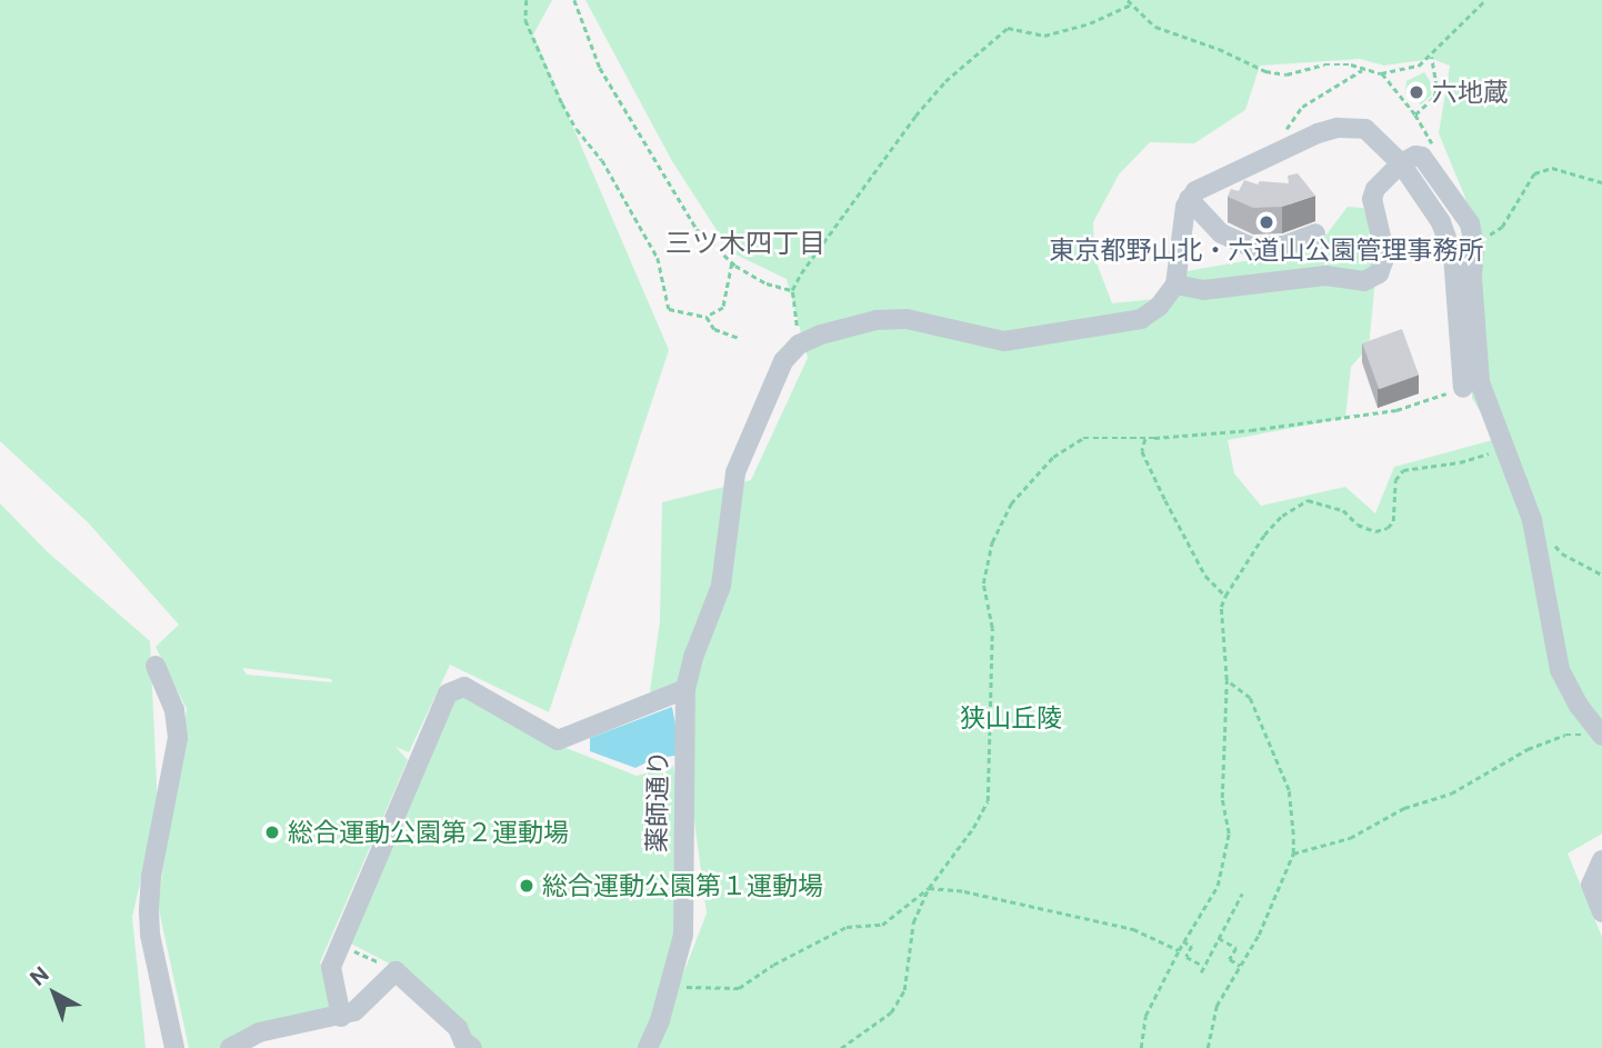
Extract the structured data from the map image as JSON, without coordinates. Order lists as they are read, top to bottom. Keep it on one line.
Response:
{"streets":{"street":["薬師通り"]},"districts":["三ツ木四丁目"],"parks":["狭山丘陵"],"places":["六地蔵","東京都野山北・六道山公園管理事務所","総合運動公園第２運動場","総合運動公園第１運動場"],"north":"top left"}
